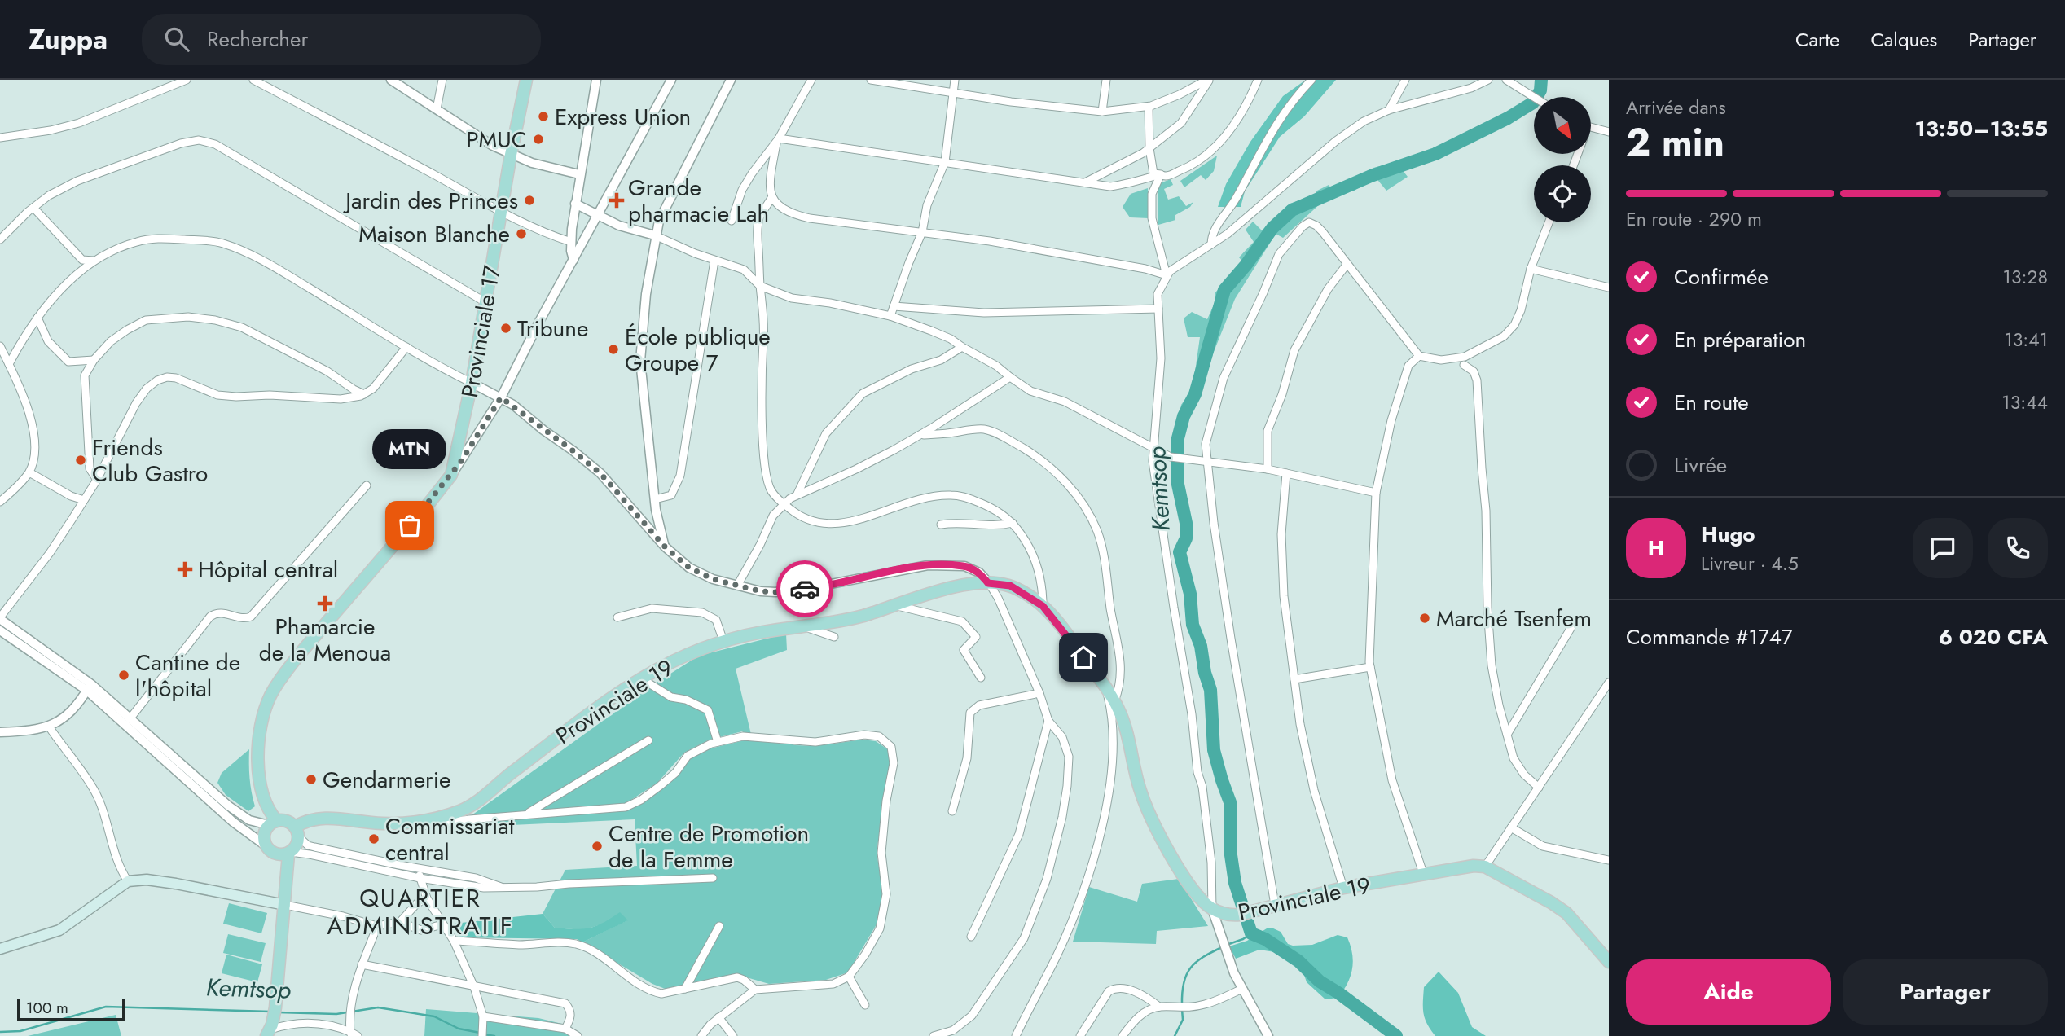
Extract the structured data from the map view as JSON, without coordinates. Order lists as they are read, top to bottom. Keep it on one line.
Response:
{"streets":{"main road":["Provinciale 17","Provinciale 19"]},"crossings":[["Provinciale 17","Provinciale 19"]],"districts":["QUARTIER ADMINISTRATIF"],"water":["Kemtsop"],"places":{"other":["Express Union","PMUC","Jardin des Princes","Maison Blanche","Tribune","École publique Groupe 7","Friends Club Gastro","MTN","Marché Tsenfem","Cantine de l'hôpital","Gendarmerie","Commissariat central","Centre de Promotion de la Femme"],"health":["Grande pharmacie Lah","Hôpital central","Phamarcie de la Menoua"]},"scale_bar":"100 m","north":"bottom right","page":{"header":"Zuppa","search":"Rechercher","nav":["Carte","Calques","Partager"],"heading":["2 min","Arrivée dans","13:50–13:55"],"panel":["Hugo","Livreur · 4.5","Commande #1747","6 020 CFA"],"bar":"En route · 290 m","list":[["Confirmée","13:28"],["En préparation","13:41"],["En route","13:44"],"Livrée"],"bubble":"MTN","round":"H","buttons":["Aide","Partager"],"scale":"100 m"}}
